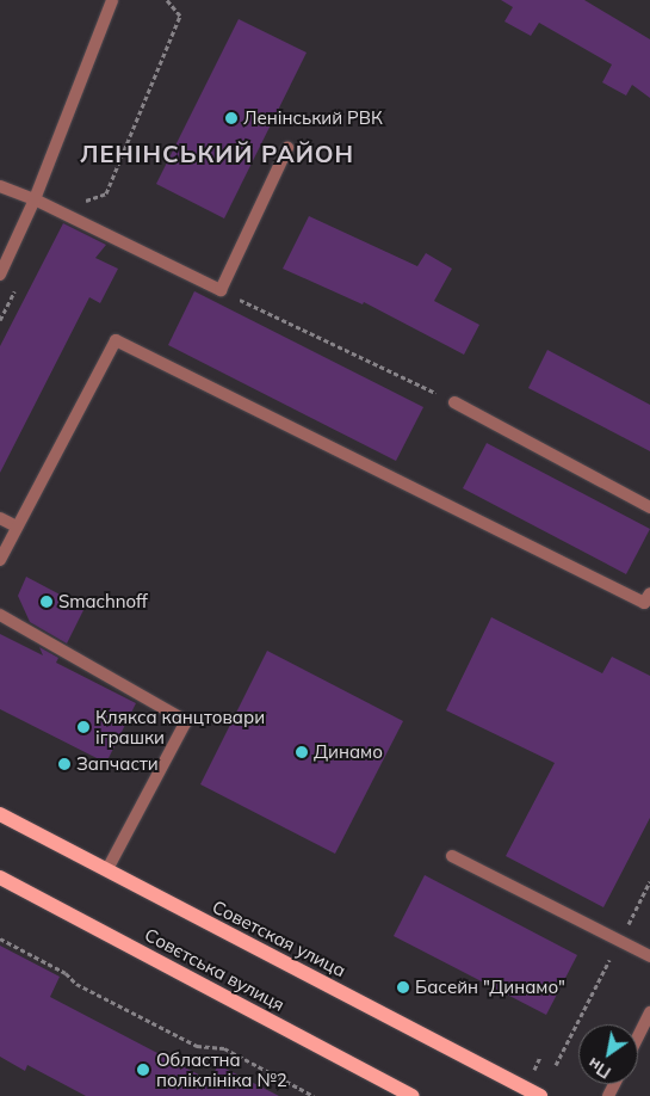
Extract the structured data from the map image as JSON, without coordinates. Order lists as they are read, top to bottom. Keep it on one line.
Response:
{"streets":{"main road":["Советская улица","Совєтська вулиця"]},"districts":["ЛЕНІНСЬКИЙ РАЙОН"],"places":["Ленінський РВК","Smachnoff","Клякса канцтовари іграшки","Динамо","Запчасти","Басейн \"Динамо\"","Областна поліклініка №2"],"north":"bottom left"}
